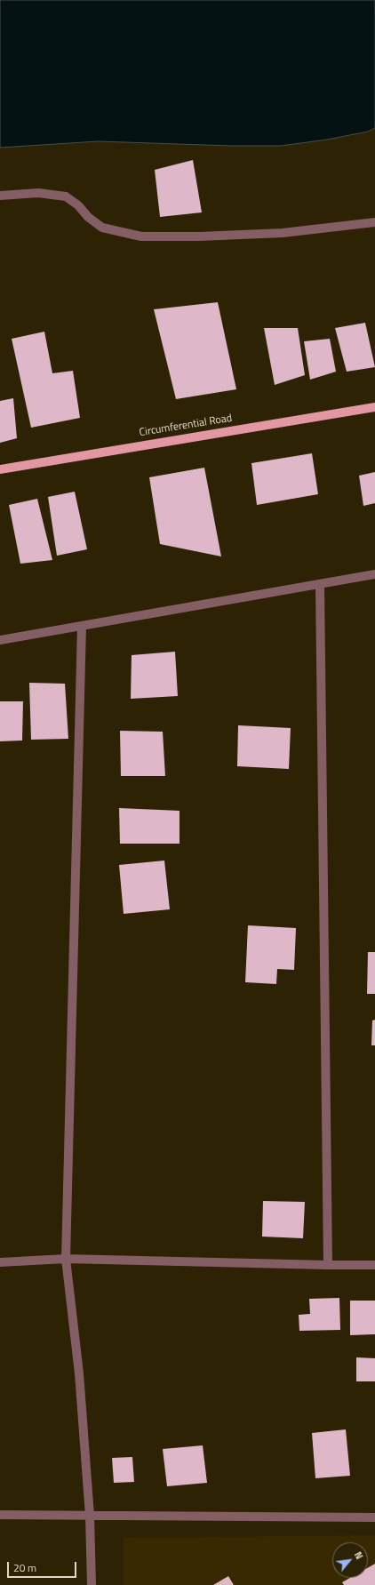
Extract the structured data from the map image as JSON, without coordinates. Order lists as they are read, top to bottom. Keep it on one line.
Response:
{"streets":{"main road":["Circumferential Road"]},"scale_bar":"20 m","north":"top right"}
